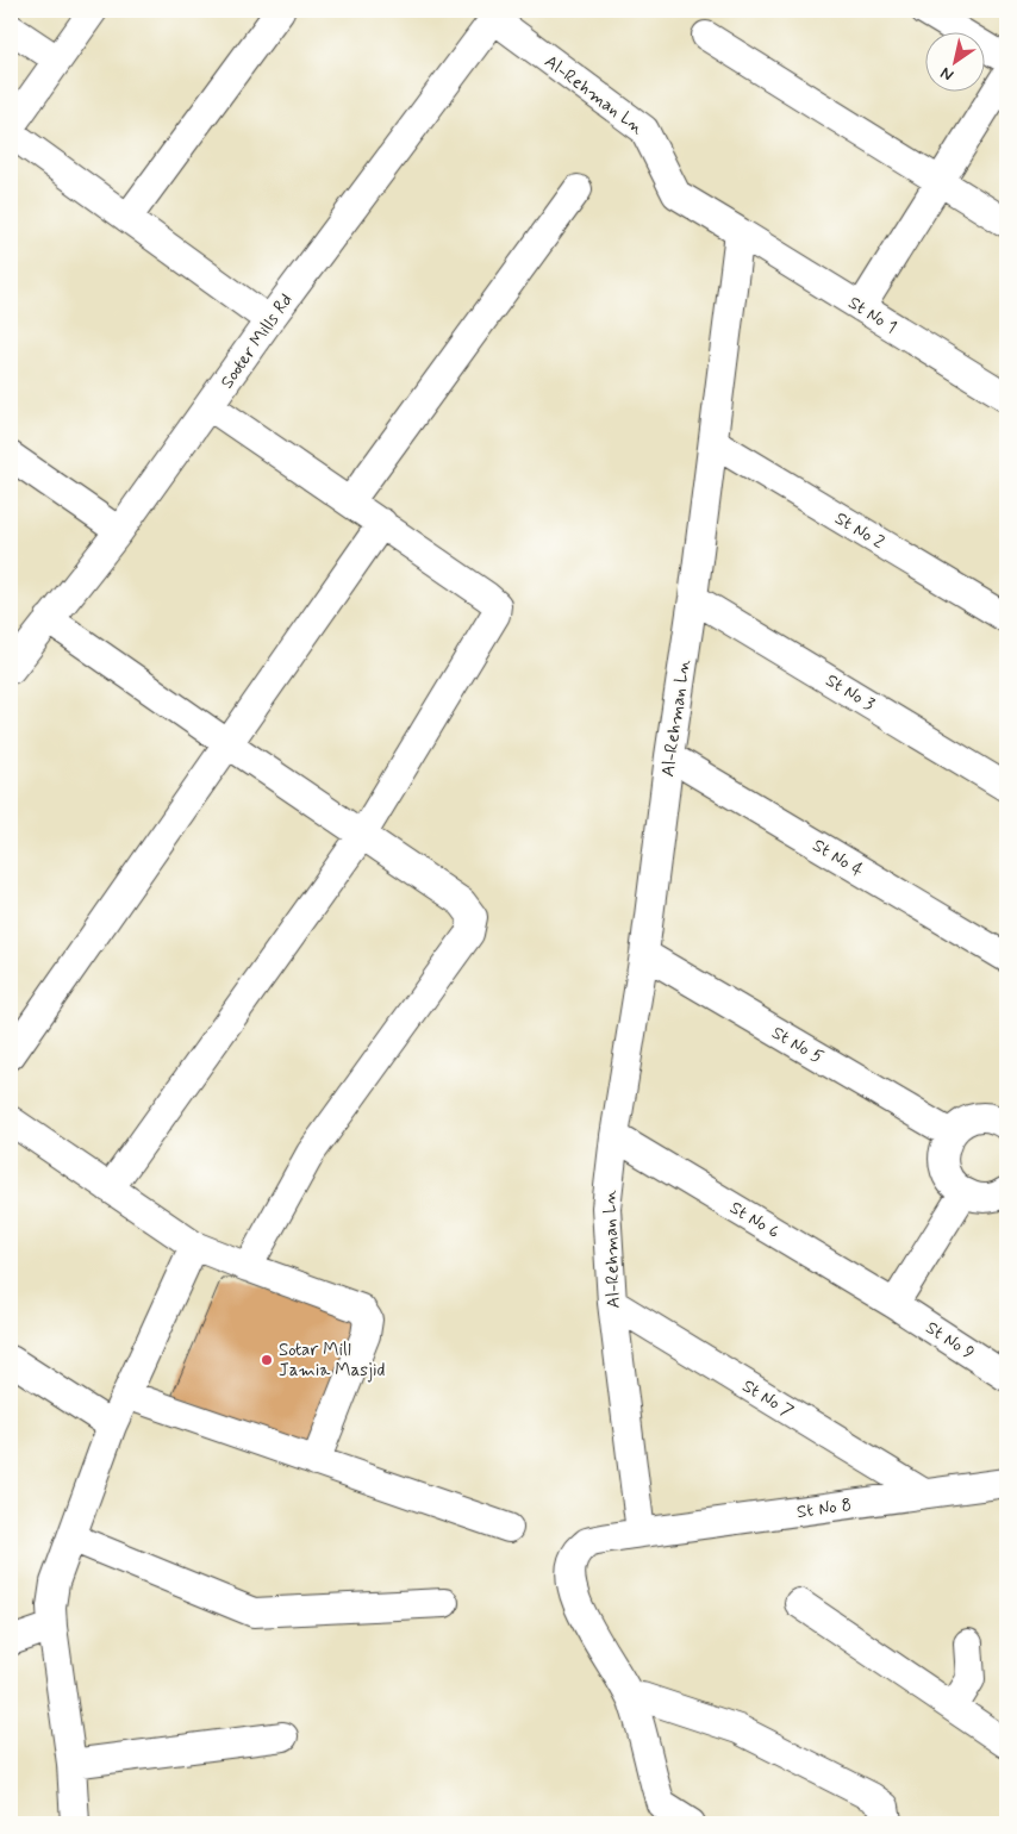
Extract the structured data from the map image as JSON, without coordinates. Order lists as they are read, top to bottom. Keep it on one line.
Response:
{"streets":{"street":["Al-Rehman Ln","St No 1","Sooter Mills Rd","St No 2","St No 3","St No 4","St No 5","St No 6","St No 9","St No 7","St No 8"]},"crossings":[["Al-Rehman Ln","St No 1"],["Al-Rehman Ln","Sooter Mills Rd"],["Al-Rehman Ln","St No 2"],["Al-Rehman Ln","St No 3"],["Al-Rehman Ln","St No 4"],["Al-Rehman Ln","St No 5"],["Al-Rehman Ln","St No 6"],["Al-Rehman Ln","St No 7"],["Al-Rehman Ln","St No 8"],["St No 6","St No 9"],["St No 7","St No 8"]],"places":["Sotar Mill Jamia Masjid"],"north":"bottom left"}
